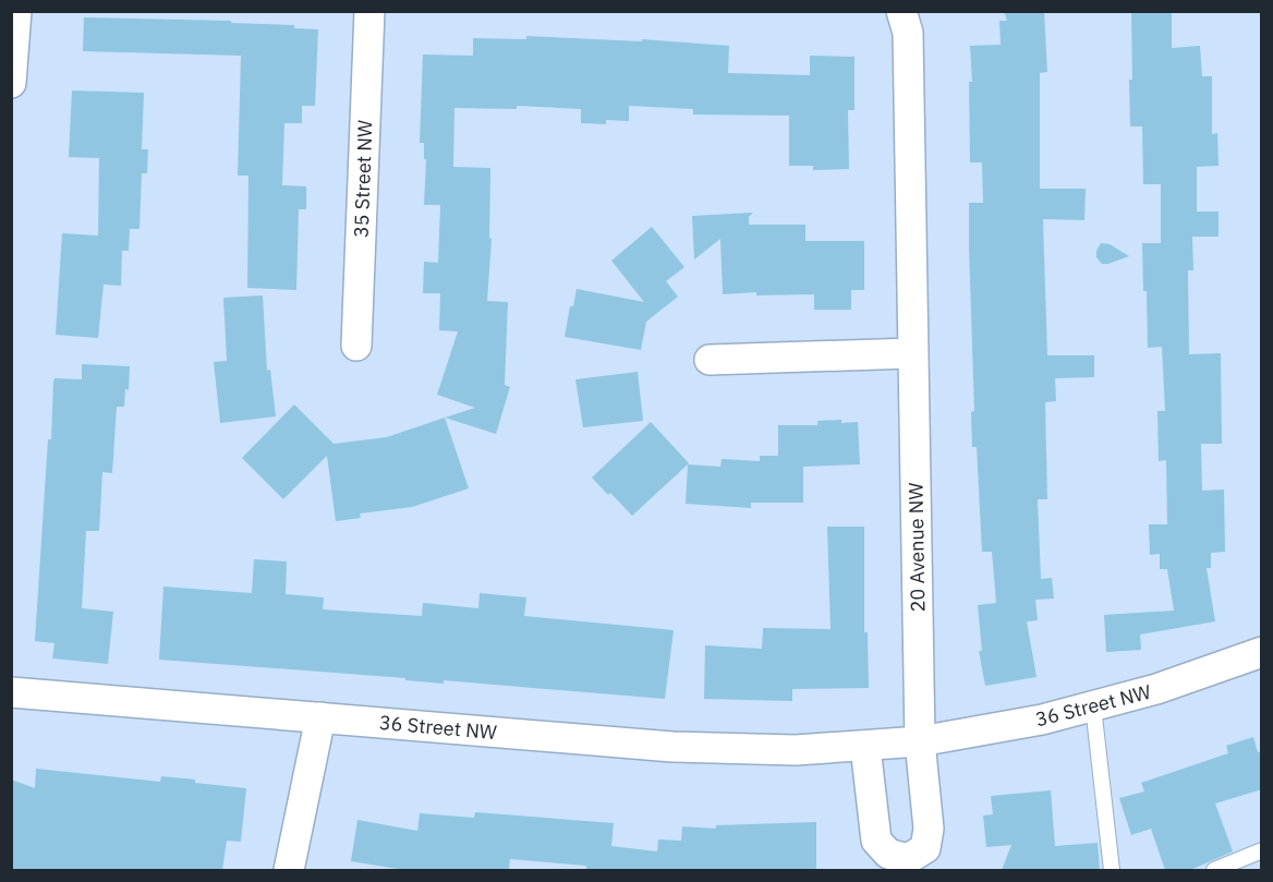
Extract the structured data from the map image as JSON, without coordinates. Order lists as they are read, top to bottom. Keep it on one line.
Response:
{"streets":{"street":["35 Street NW","20 Avenue NW","36 Street NW"]},"crossings":[["20 Avenue NW","36 Street NW"]]}
